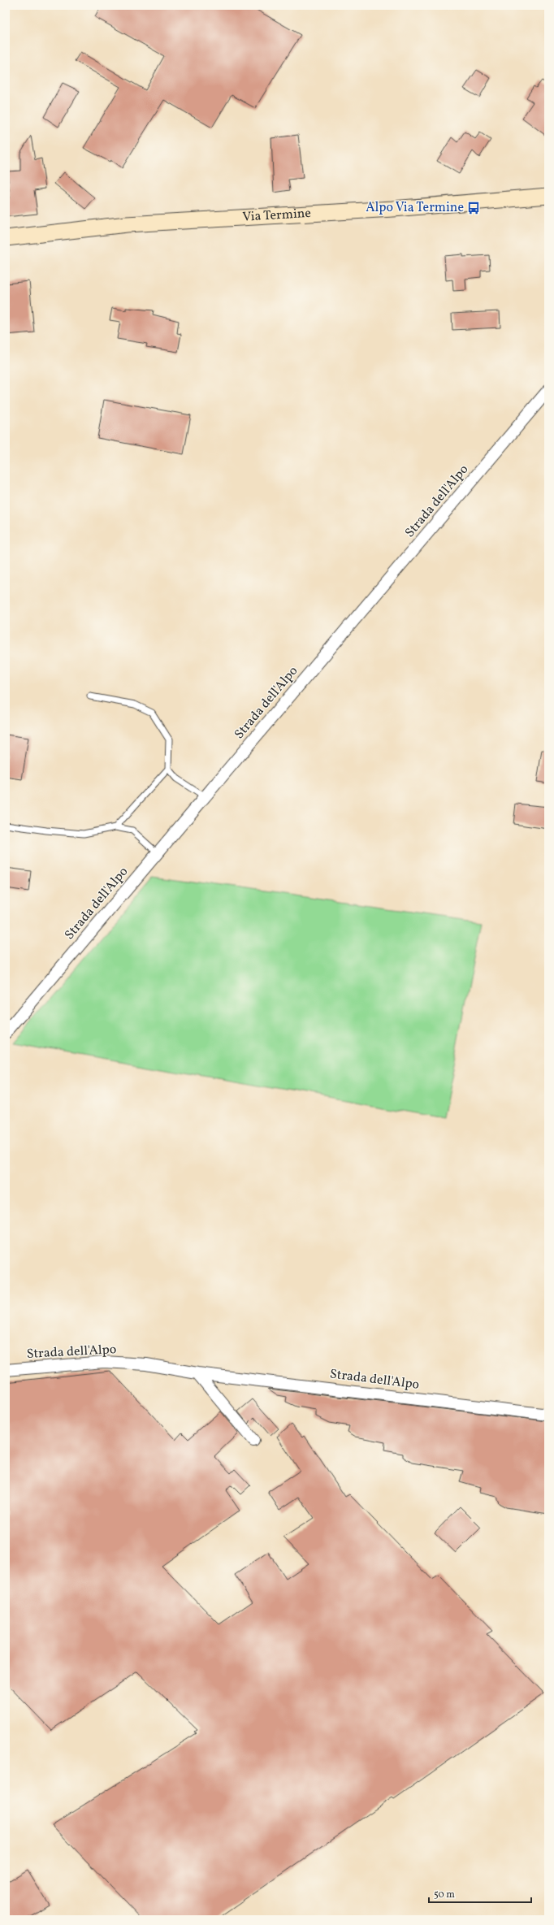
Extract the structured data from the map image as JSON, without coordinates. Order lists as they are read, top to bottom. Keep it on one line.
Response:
{"streets":{"street":["Via Termine","Strada dell'Alpo"]},"places":{"bus stop":["Alpo Via Termine"]},"scale_bar":"50 m"}
